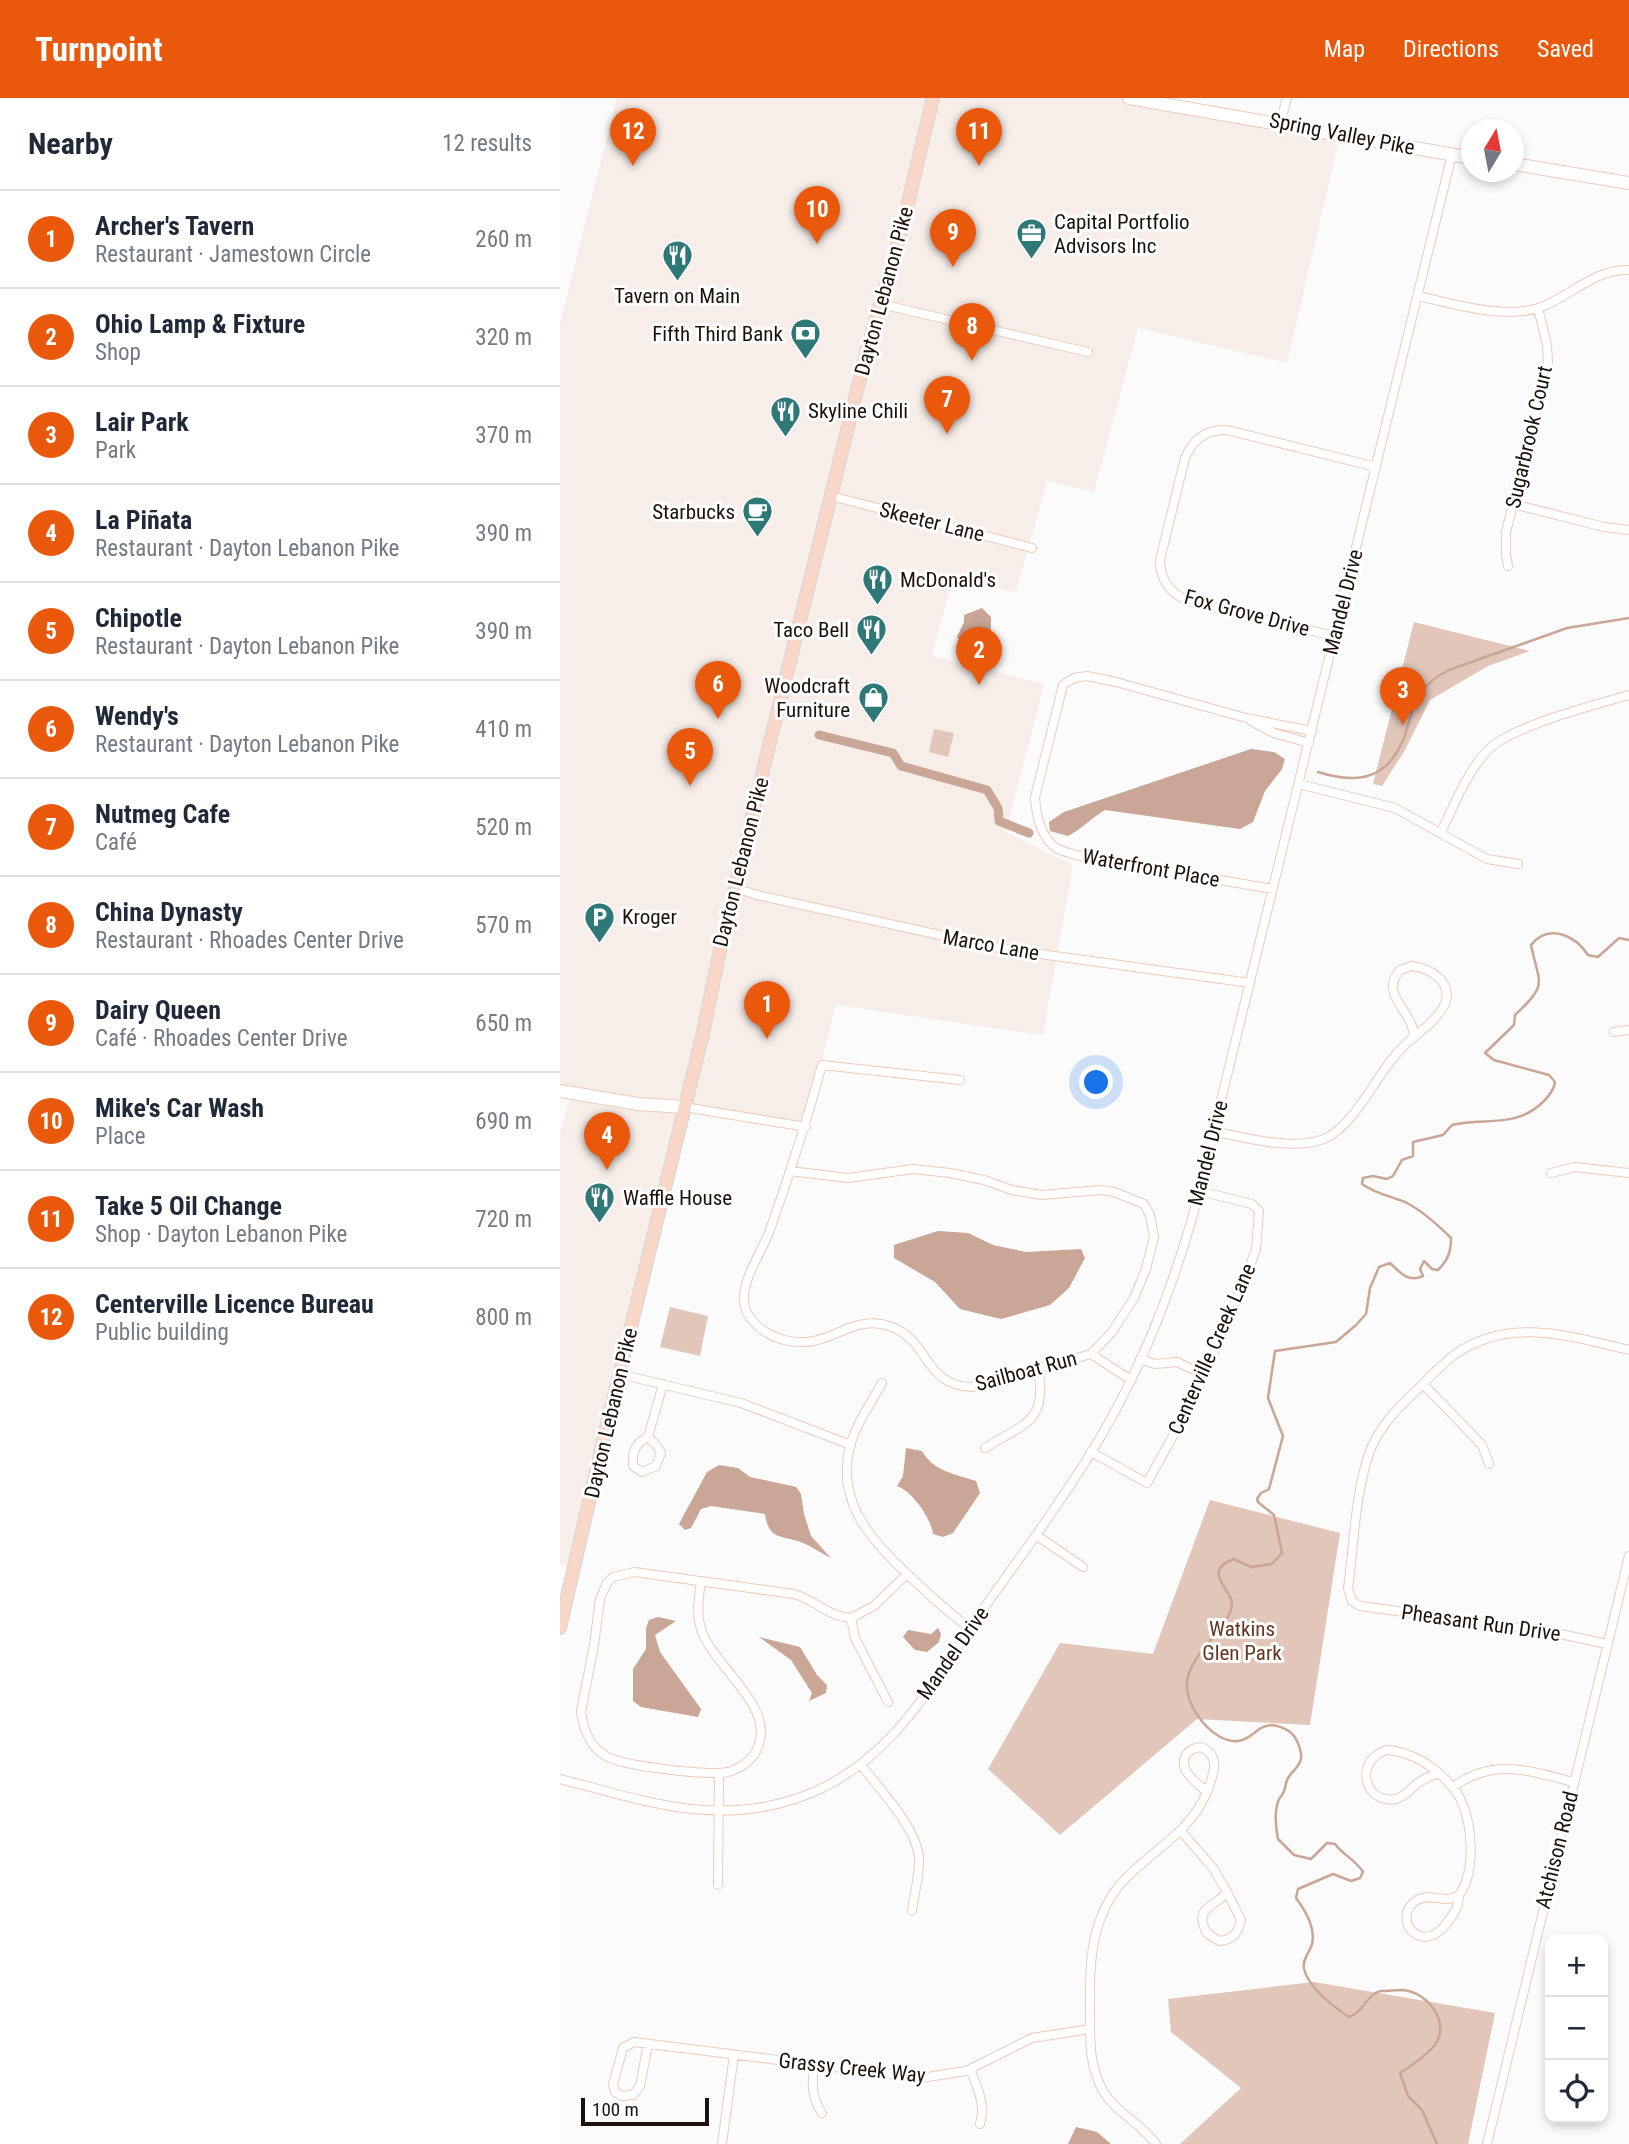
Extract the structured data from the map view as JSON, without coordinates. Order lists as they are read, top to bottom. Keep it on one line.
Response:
{"streets":{"main road":["Dayton Lebanon Pike"],"street":["Spring Valley Pike","Sugarbrook Court","Skeeter Lane","Mandel Drive","Fox Grove Drive","Waterfront Place","Marco Lane","Centerville Creek Lane","Sailboat Run","Pheasant Run Drive","Atchison Road","Grassy Creek Way"]},"crossings":[["Spring Valley Pike","Mandel Drive"],["Dayton Lebanon Pike","Skeeter Lane"],["Dayton Lebanon Pike","Marco Lane"],["Mandel Drive","Fox Grove Drive"],["Mandel Drive","Waterfront Place"],["Mandel Drive","Marco Lane"],["Mandel Drive","Centerville Creek Lane"],["Pheasant Run Drive","Atchison Road"]],"parks":["Watkins Glen Park"],"places":{"office":["Capital Portfolio Advisors Inc"],"restaurant":["Tavern on Main","Skyline Chili","McDonald's","Taco Bell","Waffle House"],"bank":["Fifth Third Bank"],"cafe":["Starbucks"],"shop":["Woodcraft Furniture"],"parking":["Kroger"]},"scale_bar":"100 m","north":"top","page":{"header":"Turnpoint","nav":["Map","Directions","Saved"],"heading":["Nearby","12 results"],"pins":["11","12","10","9","8","7","2","6","3","5","1","4"],"list":[{"mark":"1","name":"Archer's Tavern","note":"Restaurant · Jamestown Circle","value":"260 m"},{"mark":"2","name":"Ohio Lamp & Fixture","note":"Shop","value":"320 m"},{"mark":"3","name":"Lair Park","note":"Park","value":"370 m"},{"mark":"4","name":"La Piñata","note":"Restaurant · Dayton Lebanon Pike","value":"390 m"},{"mark":"5","name":"Chipotle","note":"Restaurant · Dayton Lebanon Pike","value":"390 m"},{"mark":"6","name":"Wendy's","note":"Restaurant · Dayton Lebanon Pike","value":"410 m"},{"mark":"7","name":"Nutmeg Cafe","note":"Café","value":"520 m"},{"mark":"8","name":"China Dynasty","note":"Restaurant · Rhoades Center Drive","value":"570 m"},{"mark":"9","name":"Dairy Queen","note":"Café · Rhoades Center Drive","value":"650 m"},{"mark":"10","name":"Mike's Car Wash","note":"Place","value":"690 m"},{"mark":"11","name":"Take 5 Oil Change","note":"Shop · Dayton Lebanon Pike","value":"720 m"},{"mark":"12","name":"Centerville Licence Bureau","note":"Public building","value":"800 m"}],"map_buttons":["+","−"],"scale":"100 m"}}
